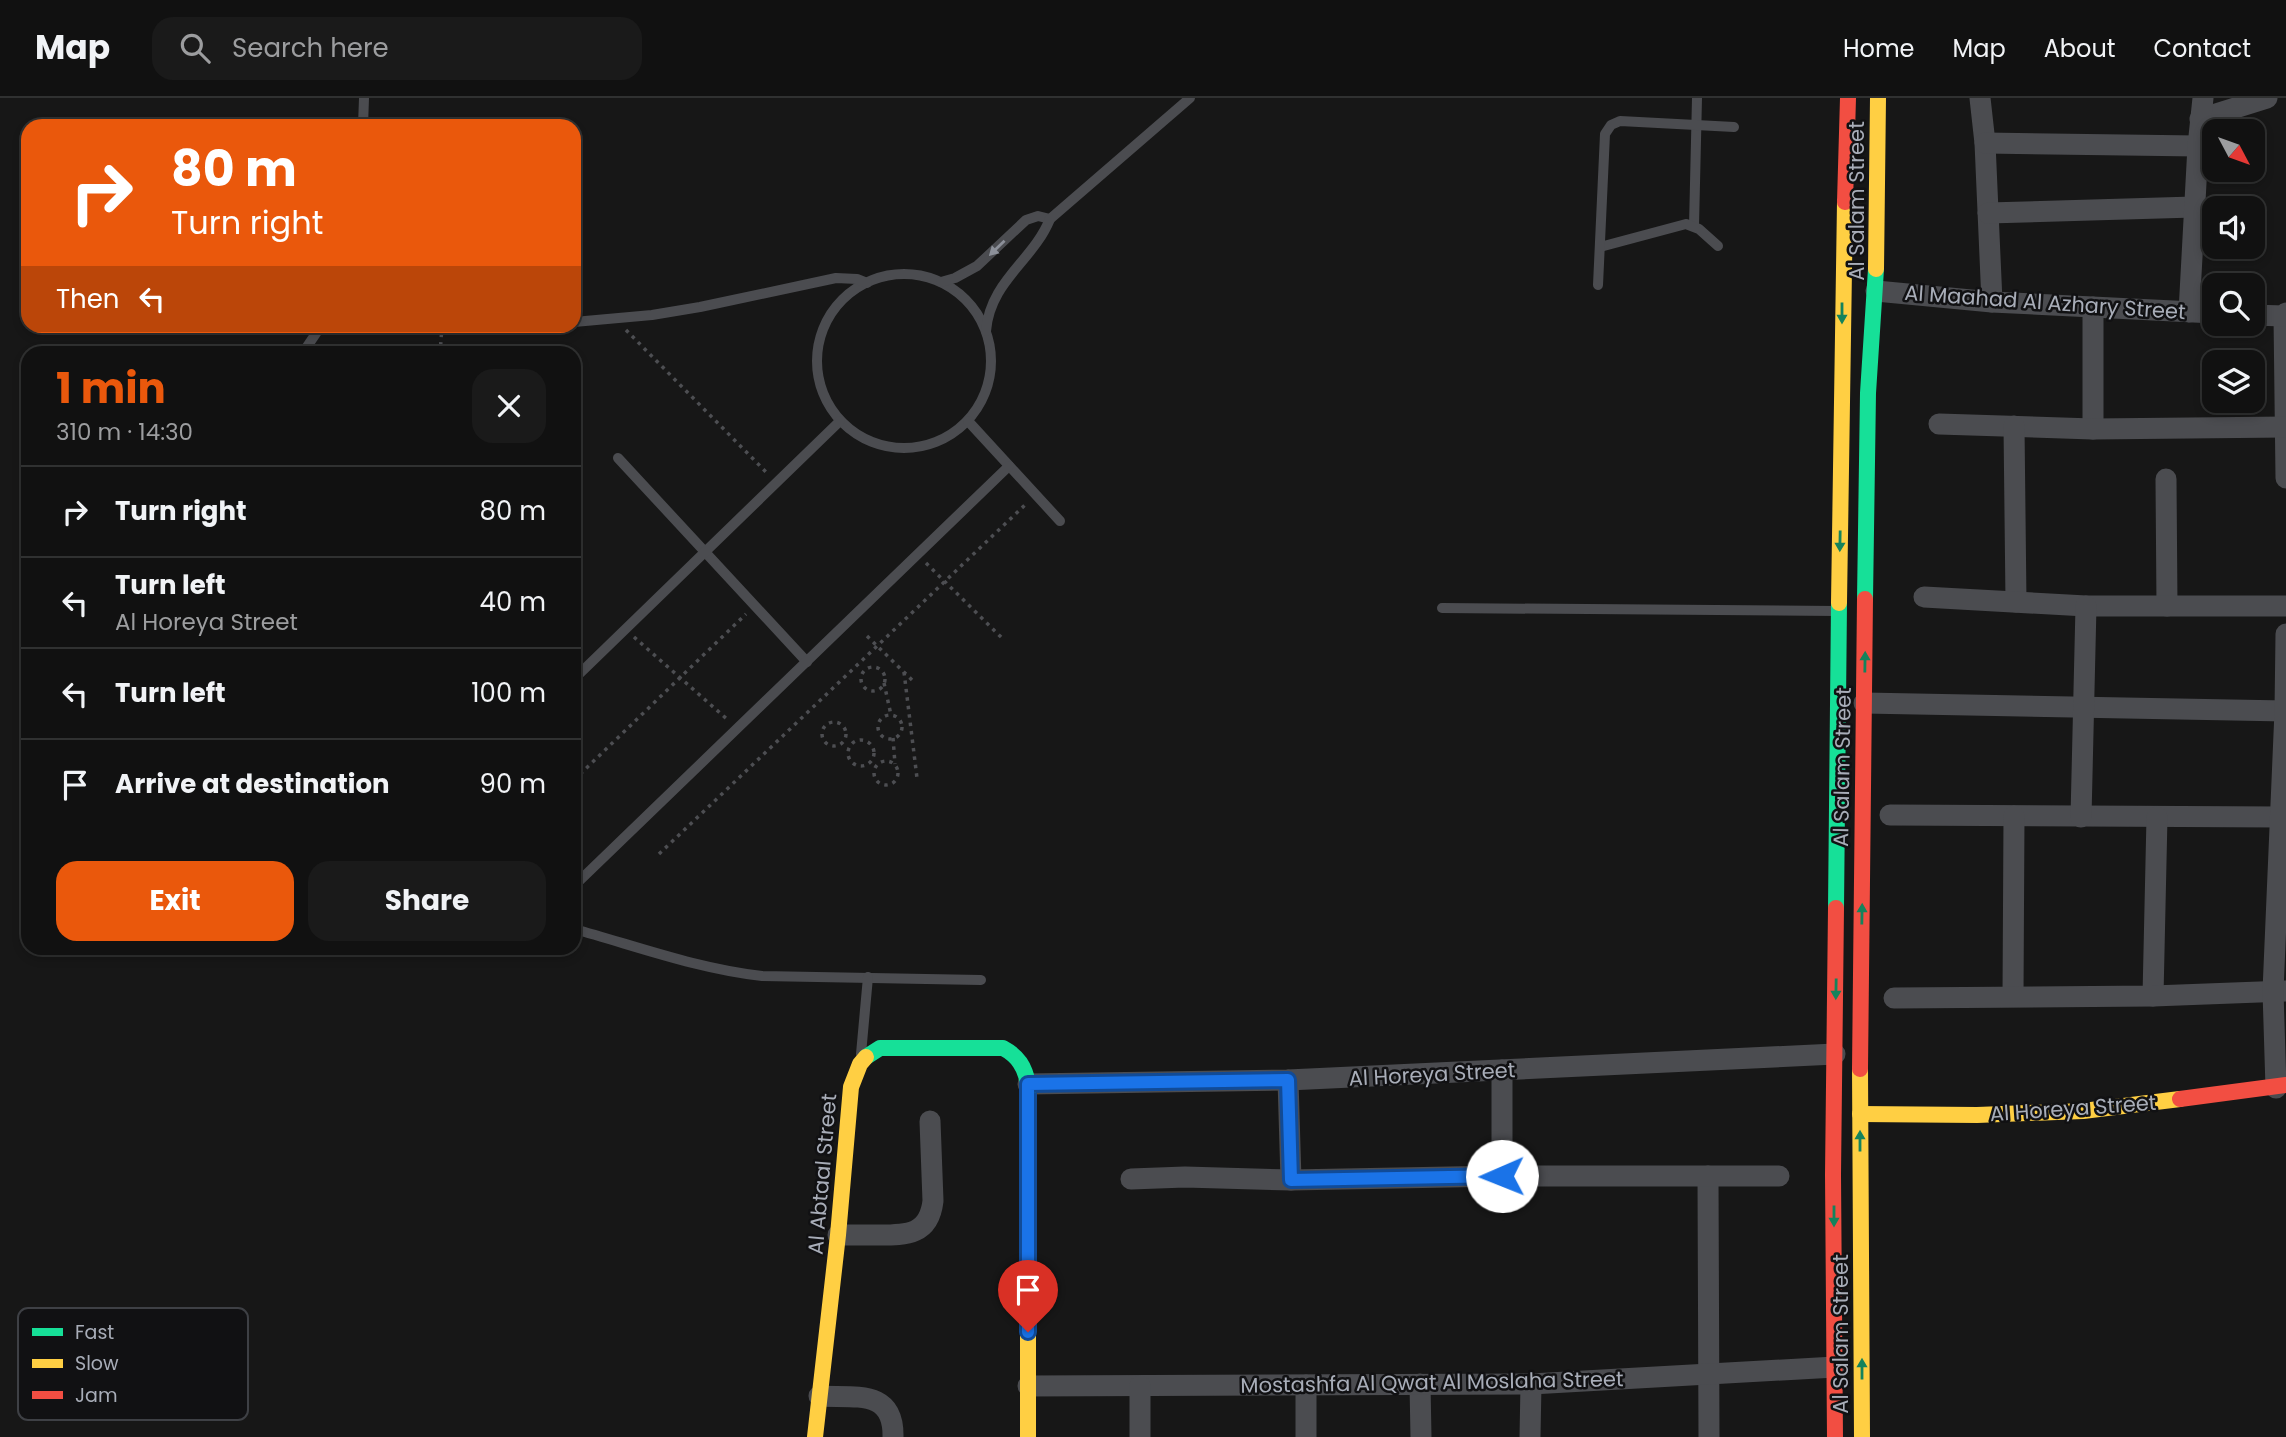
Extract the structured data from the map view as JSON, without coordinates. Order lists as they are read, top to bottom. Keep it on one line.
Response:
{"streets":{"street":["Al Salam Street","Al Maahad Al Azhary Street","Al Horeya Street","Al Abtaal Street","Mostashfa Al Qwat Al Moslaha Street"]},"crossings":[["Al Salam Street","Al Maahad Al Azhary Street"],["Al Salam Street","Al Horeya Street"],["Al Salam Street","Mostashfa Al Qwat Al Moslaha Street"]],"legend":["Fast","Slow","Jam"],"north":"bottom right","page":{"header":"Map","search":"Search here","nav":["Home","Map","About","Contact"],"turn":["80 m","Turn right"],"then":"Then","heading":["1 min","310 m · 14:30"],"list":[{"name":"Turn right","value":"80 m"},{"name":"Turn left","note":"Al Horeya Street","value":"40 m"},{"name":"Turn left","value":"100 m"},{"name":"Arrive at destination","value":"90 m"}],"buttons":["Exit","Share"]}}
